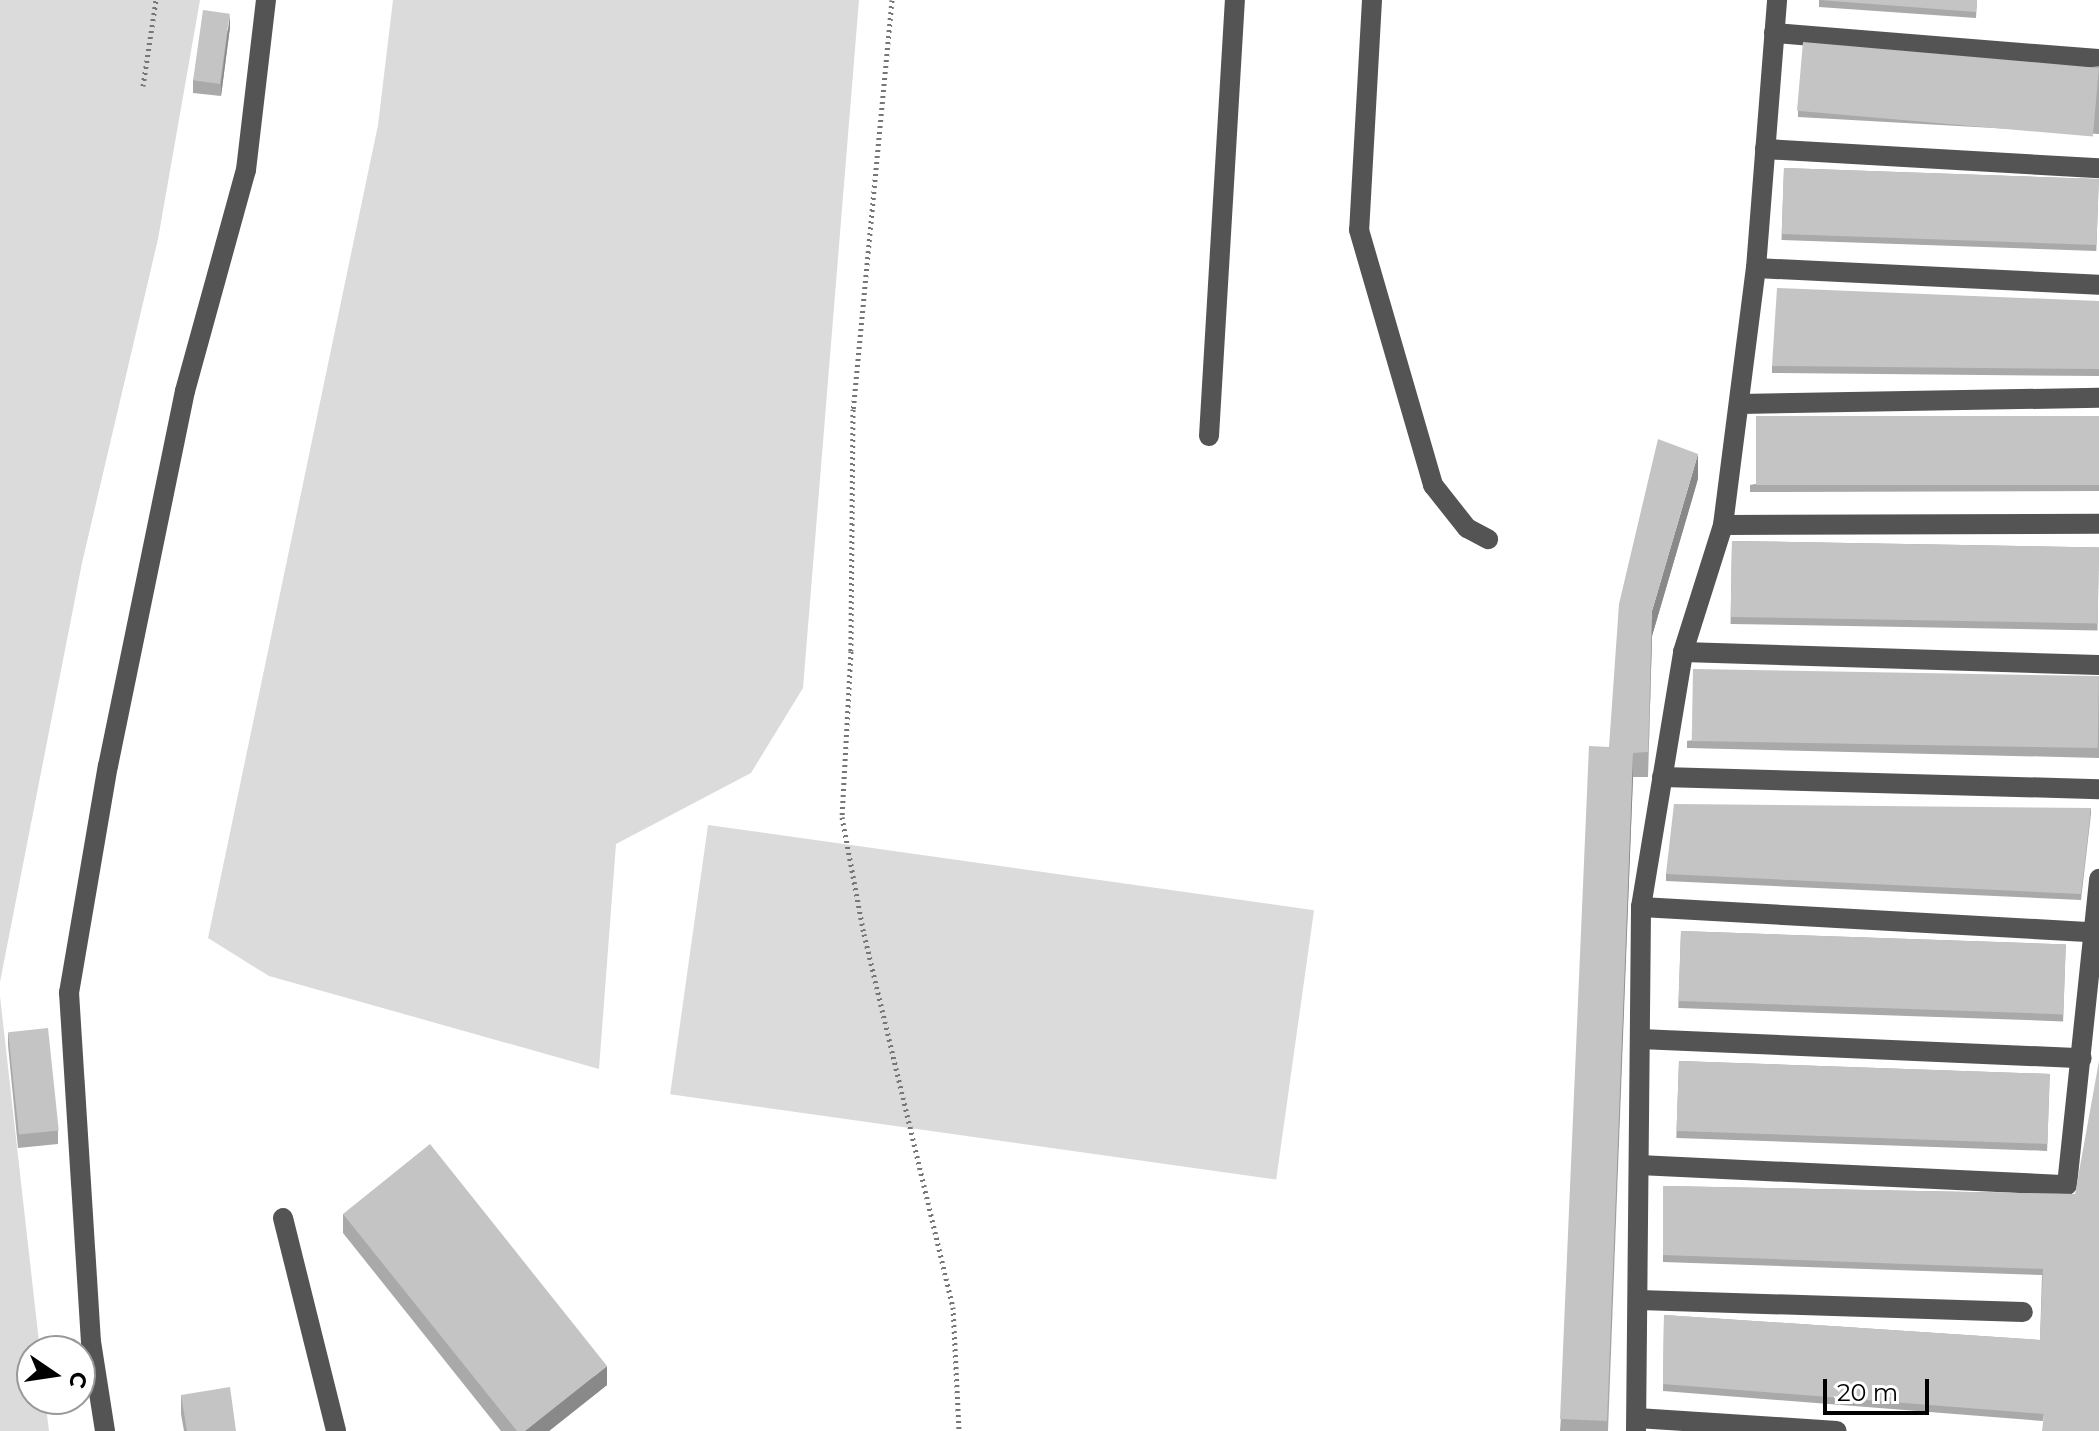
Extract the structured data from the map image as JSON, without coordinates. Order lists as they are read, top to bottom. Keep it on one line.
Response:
{"scale_bar":"20 m","north":"right"}
